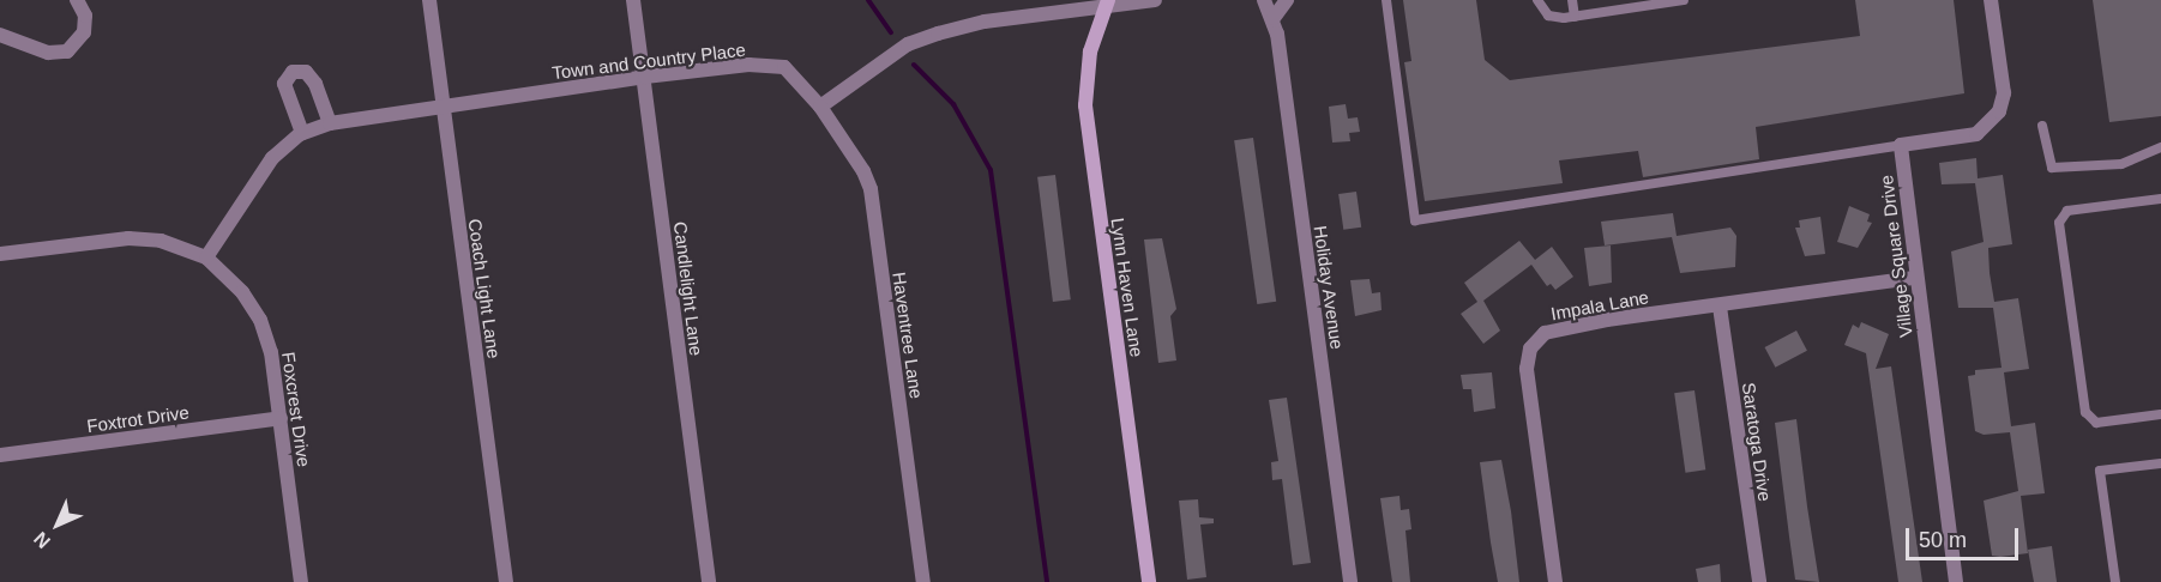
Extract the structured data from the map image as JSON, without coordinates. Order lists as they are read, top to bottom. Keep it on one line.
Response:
{"streets":{"street":["Town and Country Place","Village Square Drive","Lynn Haven Lane","Holiday Avenue","Coach Light Lane","Candlelight Lane","Impala Lane","Haventree Lane","Foxcrest Drive","Foxtrot Drive","Saratoga Drive"]},"crossings":[["Town and Country Place","Coach Light Lane"],["Town and Country Place","Candlelight Lane"],["Town and Country Place","Haventree Lane"],["Town and Country Place","Foxcrest Drive"],["Village Square Drive","Impala Lane"],["Impala Lane","Saratoga Drive"],["Foxcrest Drive","Foxtrot Drive"]],"scale_bar":"50 m","north":"bottom left"}
